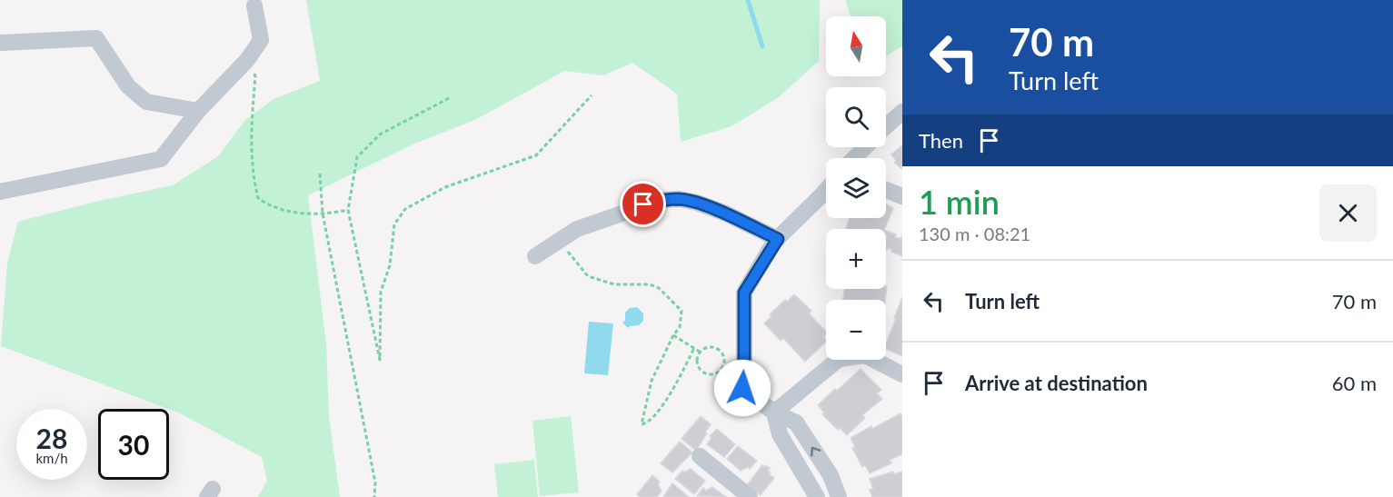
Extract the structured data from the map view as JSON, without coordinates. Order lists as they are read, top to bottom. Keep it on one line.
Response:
{"north":"top","page":{"turn":["70 m","Turn left"],"map_buttons":["+","−"],"then":"Then","heading":["1 min","130 m · 08:21"],"list":[{"name":"Turn left","value":"70 m"},{"name":"Arrive at destination","value":"60 m"}],"speed":"28 km/h","limit":"30"}}
